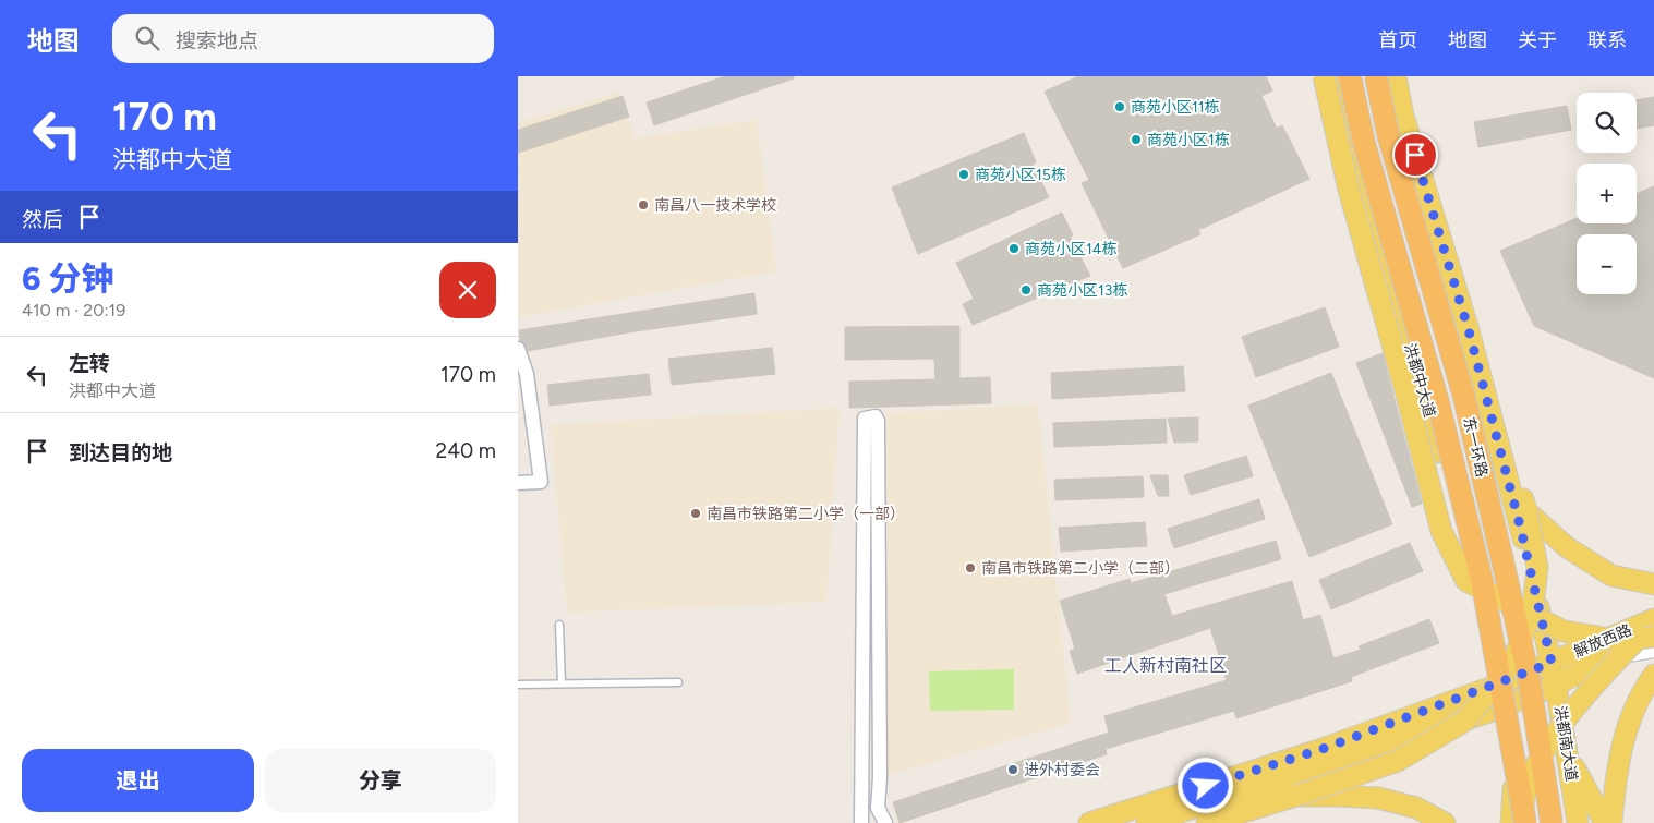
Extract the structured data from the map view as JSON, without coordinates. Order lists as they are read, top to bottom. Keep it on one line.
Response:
{"streets":{"highway":["东一环路"],"main road":["洪都中大道","解放西路","洪都南大道"]},"crossings":[["洪都中大道","解放西路"],["解放西路","洪都南大道"]],"districts":["工人新村南社区"],"places":["商苑小区11栋","商苑小区1栋","商苑小区15栋","南昌八一技术学校","商苑小区14栋","商苑小区13栋","南昌市铁路第二小学（一部）","南昌市铁路第二小学（二部）","进外村委会"],"page":{"header":"地图","search":"搜索地点","nav":["首页","地图","关于","联系"],"turn":["170 m","洪都中大道"],"map_buttons":["+","−"],"then":"然后","heading":["6 分钟","410 m · 20:19"],"list":[{"name":"左转","note":"洪都中大道","value":"170 m"},{"name":"到达目的地","value":"240 m"}],"buttons":["退出","分享"]}}
